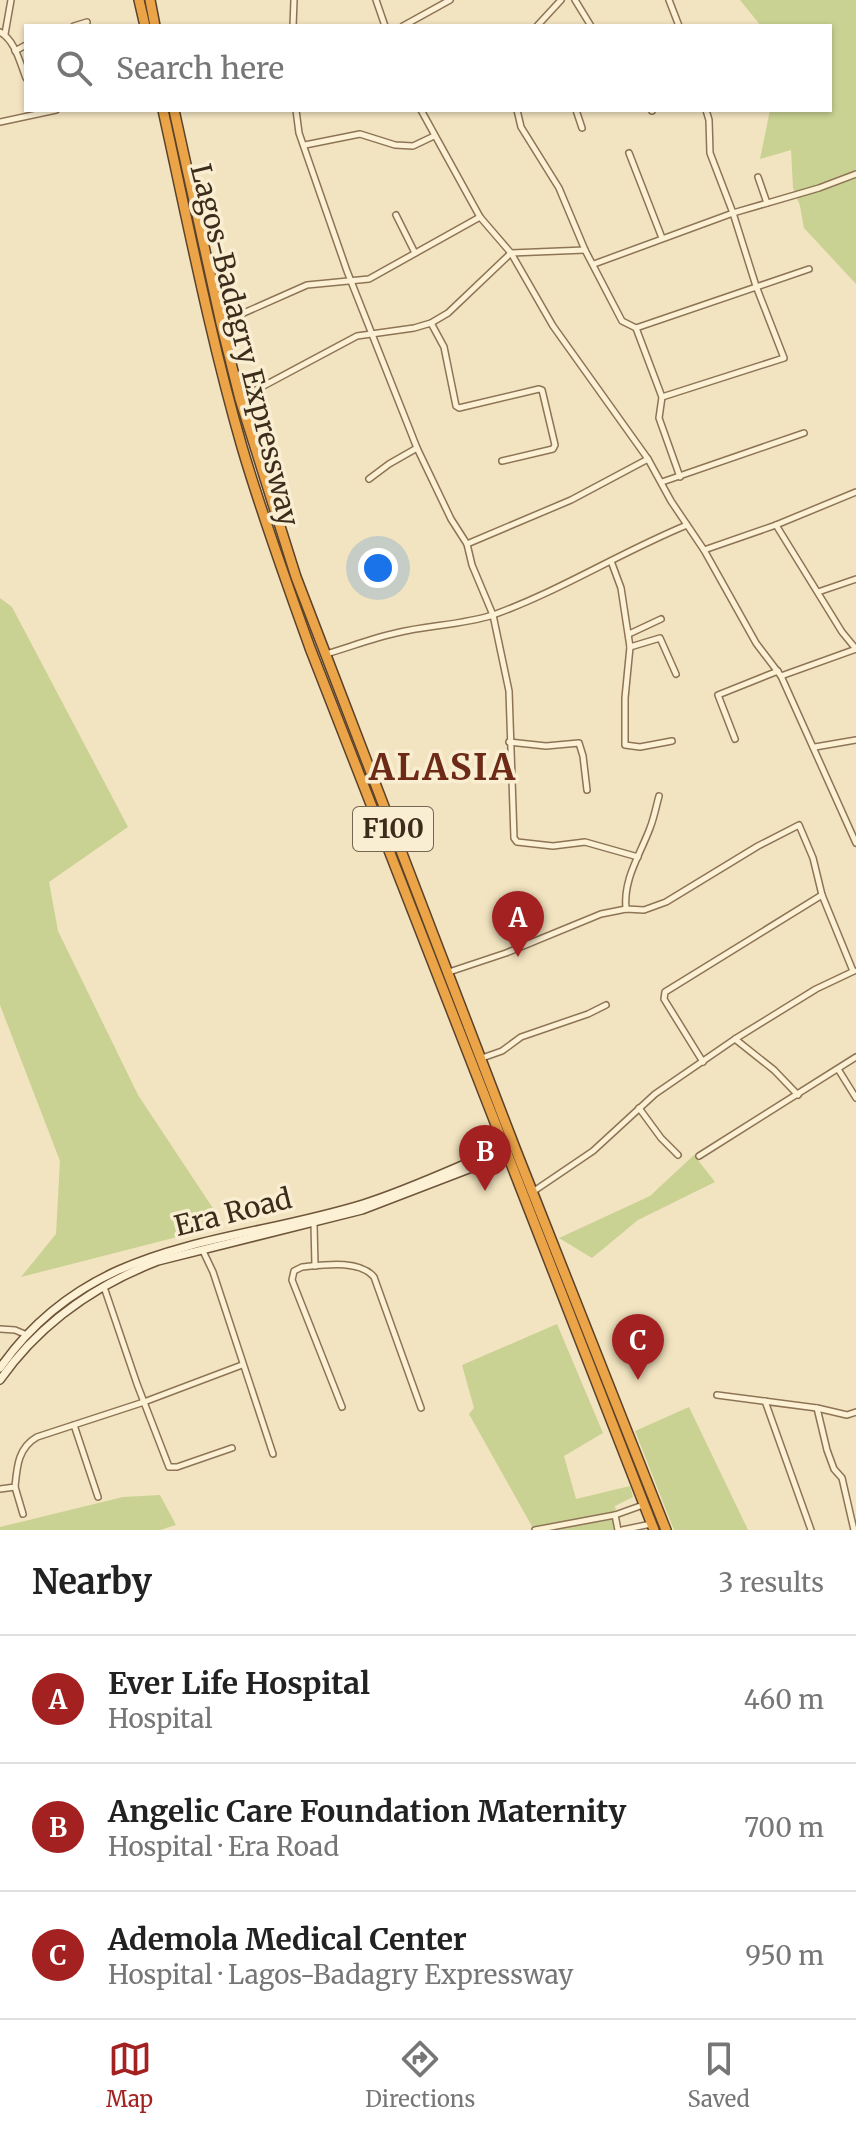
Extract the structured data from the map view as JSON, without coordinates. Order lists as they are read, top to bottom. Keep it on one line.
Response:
{"streets":{"highway":["Lagos-Badagry Expressway","F100"],"main road":["Era Road"]},"crossings":[["Lagos-Badagry Expressway","Era Road"]],"districts":["ALASIA"],"page":{"search":"Search here","pins":["A","B","C"],"heading":["Nearby","3 results"],"list":[{"mark":"A","name":"Ever Life Hospital","note":"Hospital","value":"460 m"},{"mark":"B","name":"Angelic Care Foundation Maternity","note":"Hospital · Era Road","value":"700 m"},{"mark":"C","name":"Ademola Medical Center","note":"Hospital · Lagos-Badagry Expressway","value":"950 m"}],"nav":["Map","Directions","Saved"]}}
